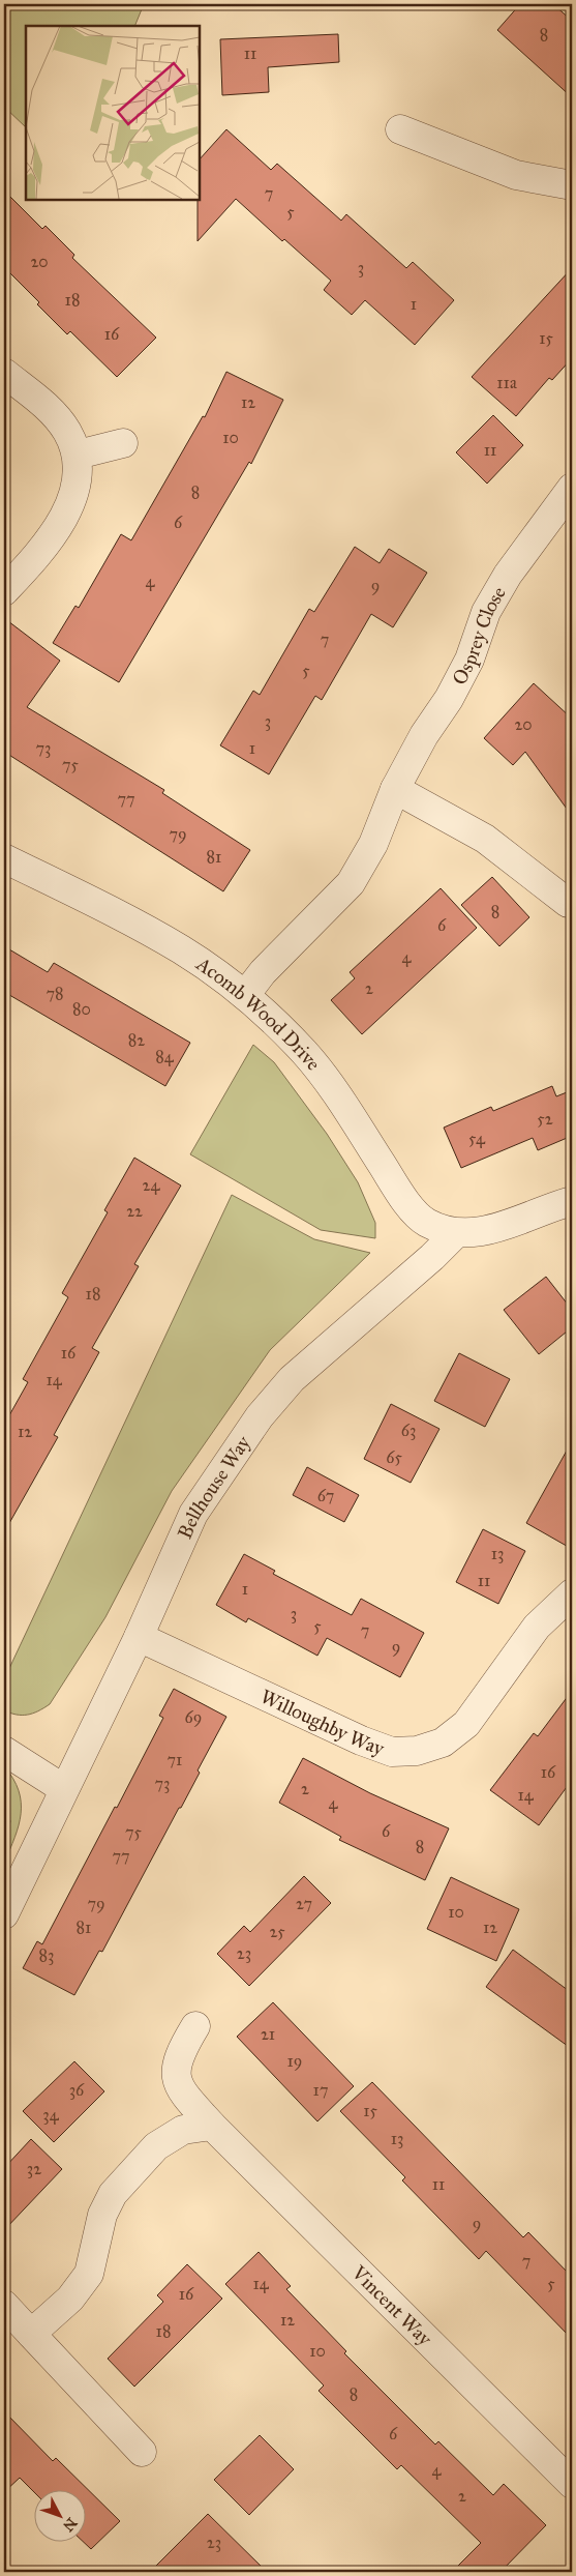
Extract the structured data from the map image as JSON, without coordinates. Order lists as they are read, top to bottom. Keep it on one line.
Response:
{"streets":{"street":["Osprey Close","Acomb Wood Drive","Bellhouse Way","Willoughby Way","Vincent Way"]},"crossings":[["Osprey Close","Acomb Wood Drive"],["Acomb Wood Drive","Bellhouse Way"],["Bellhouse Way","Willoughby Way"]],"house_numbers":["8","11","7","5","20","3","18","1","16","15","11a","12","10","11","8","6","4","9","7","5","3","20","73","1","75","77","79","81","8","6","4","2","78","80","82","84","52","54","24","22","18","16","14","63","12","65","67","13","11","1","3","5","7","9","69","71","16","73","2","14","4","6","75","8","77","79","27","10","81","12","25","23","83","21","19","36","17","15","34","13","32","11","9","7","14","5","16","12","18","10","8","6","4","2","23"],"north":"bottom right"}
